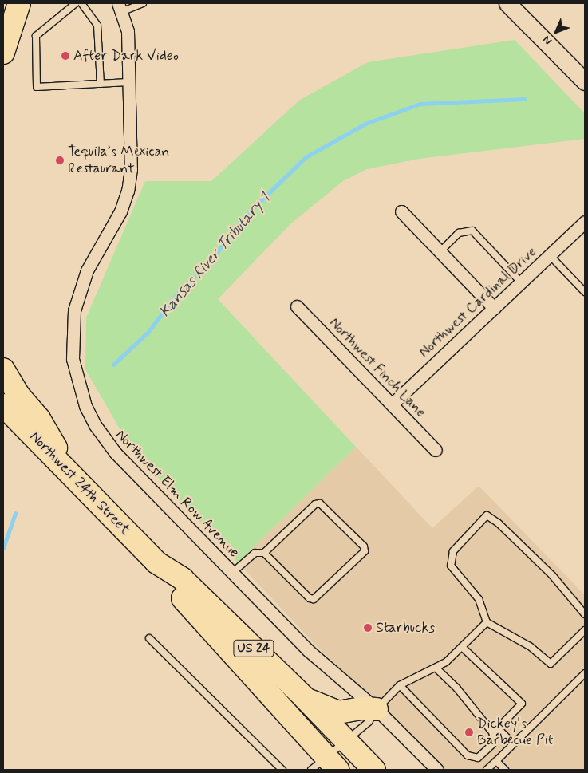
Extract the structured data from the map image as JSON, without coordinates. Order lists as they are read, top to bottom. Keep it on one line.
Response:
{"streets":{"highway":["Northwest 24th Street","US 24"],"street":["Northwest Cardinal Drive","Northwest Finch Lane","Northwest Elm Row Avenue"]},"crossings":[["Northwest Cardinal Drive","Northwest Finch Lane"]],"water":["Kansas River Tributary 1"],"places":["After Dark Video","Tequila’s Mexican Restaurant","Starbucks","Dickey's Barbecue Pit"],"north":"bottom left"}
